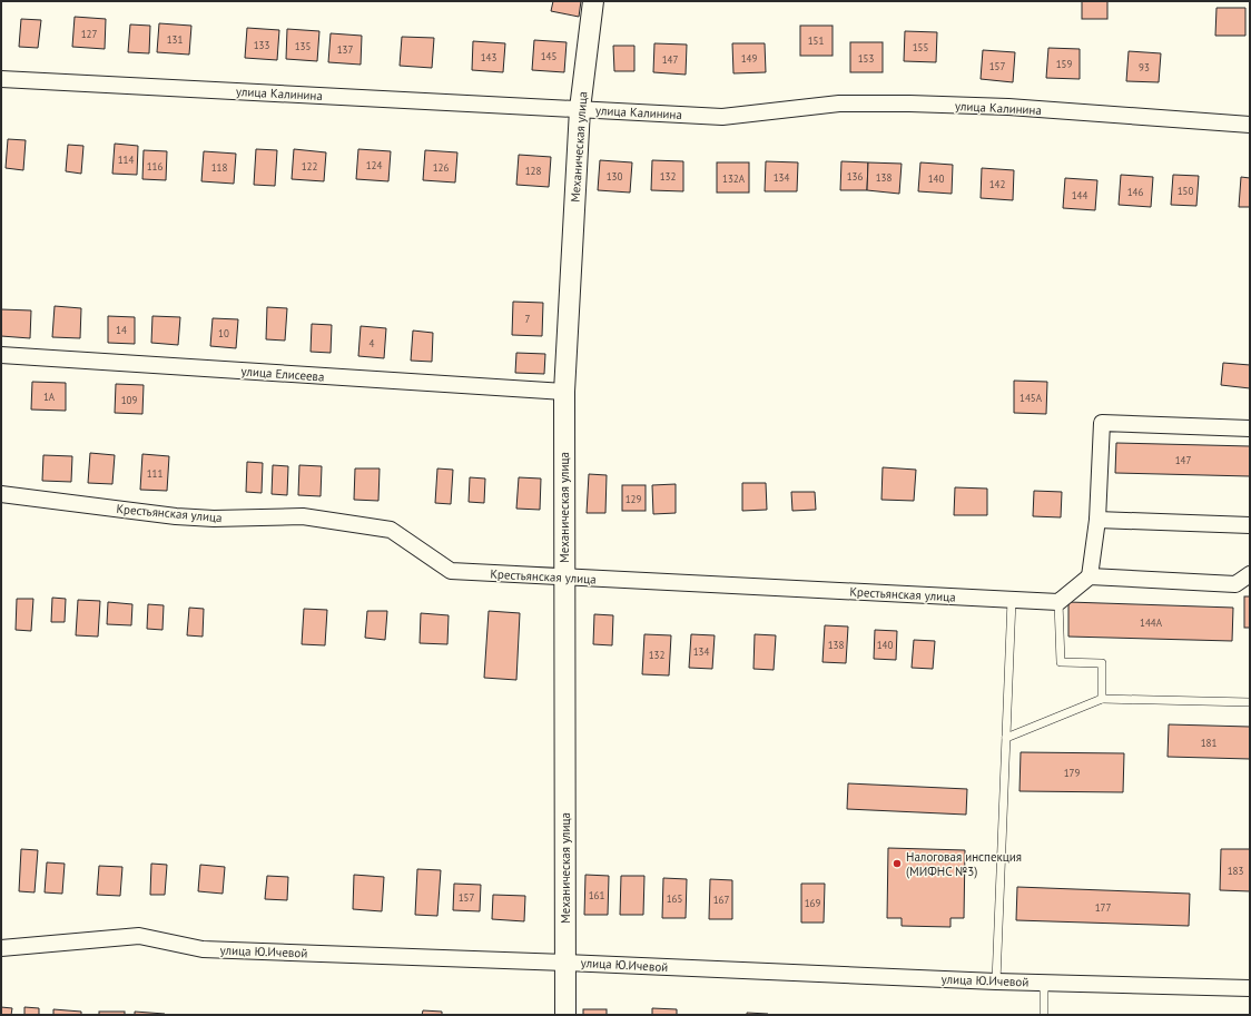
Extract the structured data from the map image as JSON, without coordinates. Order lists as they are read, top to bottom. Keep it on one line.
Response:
{"streets":{"street":["улица Калинина","Механическая улица","улица Елисеева","Крестьянская улица","улица Ю.Ичевой"]},"crossings":[["улица Калинина","Механическая улица"],["Механическая улица","улица Елисеева"],["Механическая улица","Крестьянская улица"],["Механическая улица","улица Ю.Ичевой"]],"places":["Налоговая инспекция (МИФНС №3)"],"house_numbers":["127","131","151","133","135","155","137","145","143","149","153","147","159","157","93","114","124","116","122","118","126","128","130","132","136","134","138","132А","140","142","150","146","144","7","14","10","4","1А","145А","109","147","111","129","144А","138","140","134","132","181","179","183","161","157","165","167","169","177"]}
